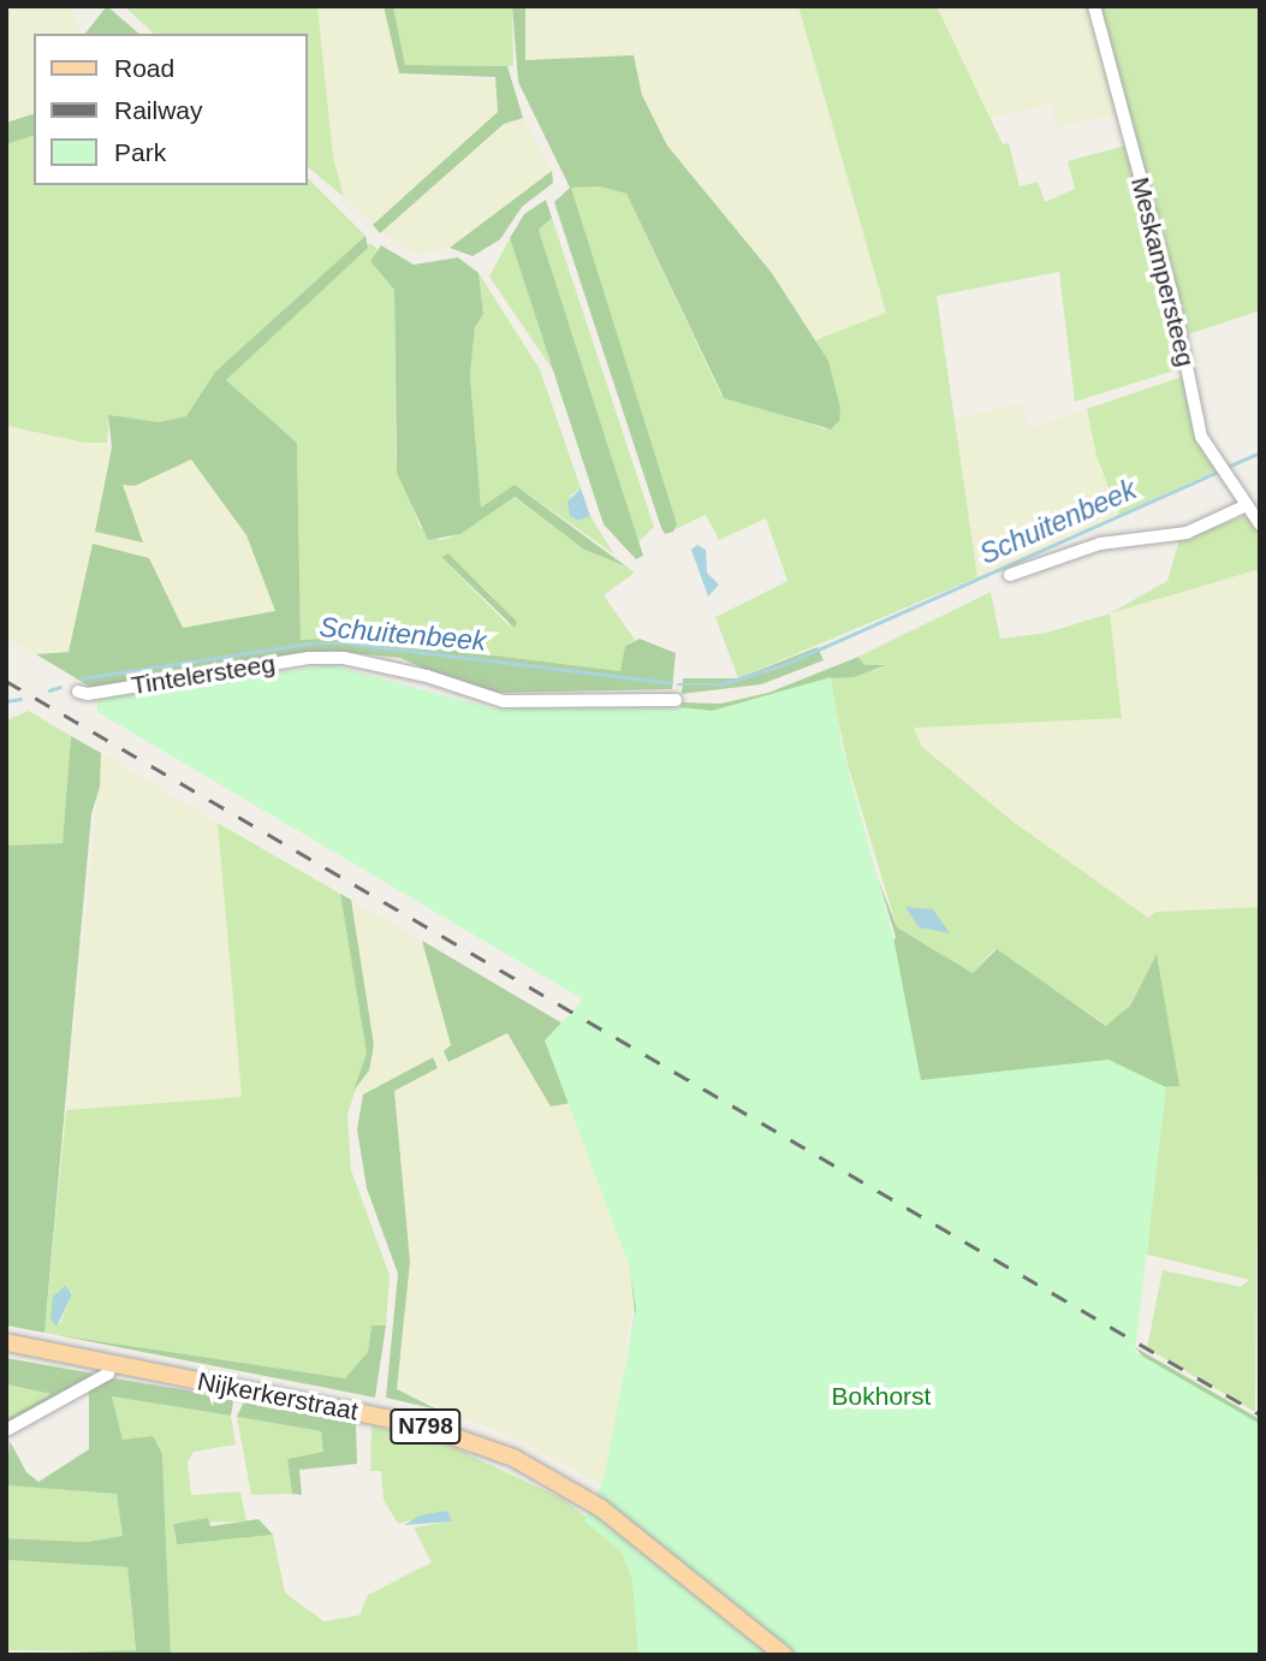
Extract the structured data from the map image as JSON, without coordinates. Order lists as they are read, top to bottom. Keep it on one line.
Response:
{"streets":{"main road":["Nijkerkerstraat","N798"],"street":["Meskampersteeg","Tintelersteeg"]},"water":["Schuitenbeek"],"parks":["Bokhorst"],"legend":["Road","Railway","Park"]}
